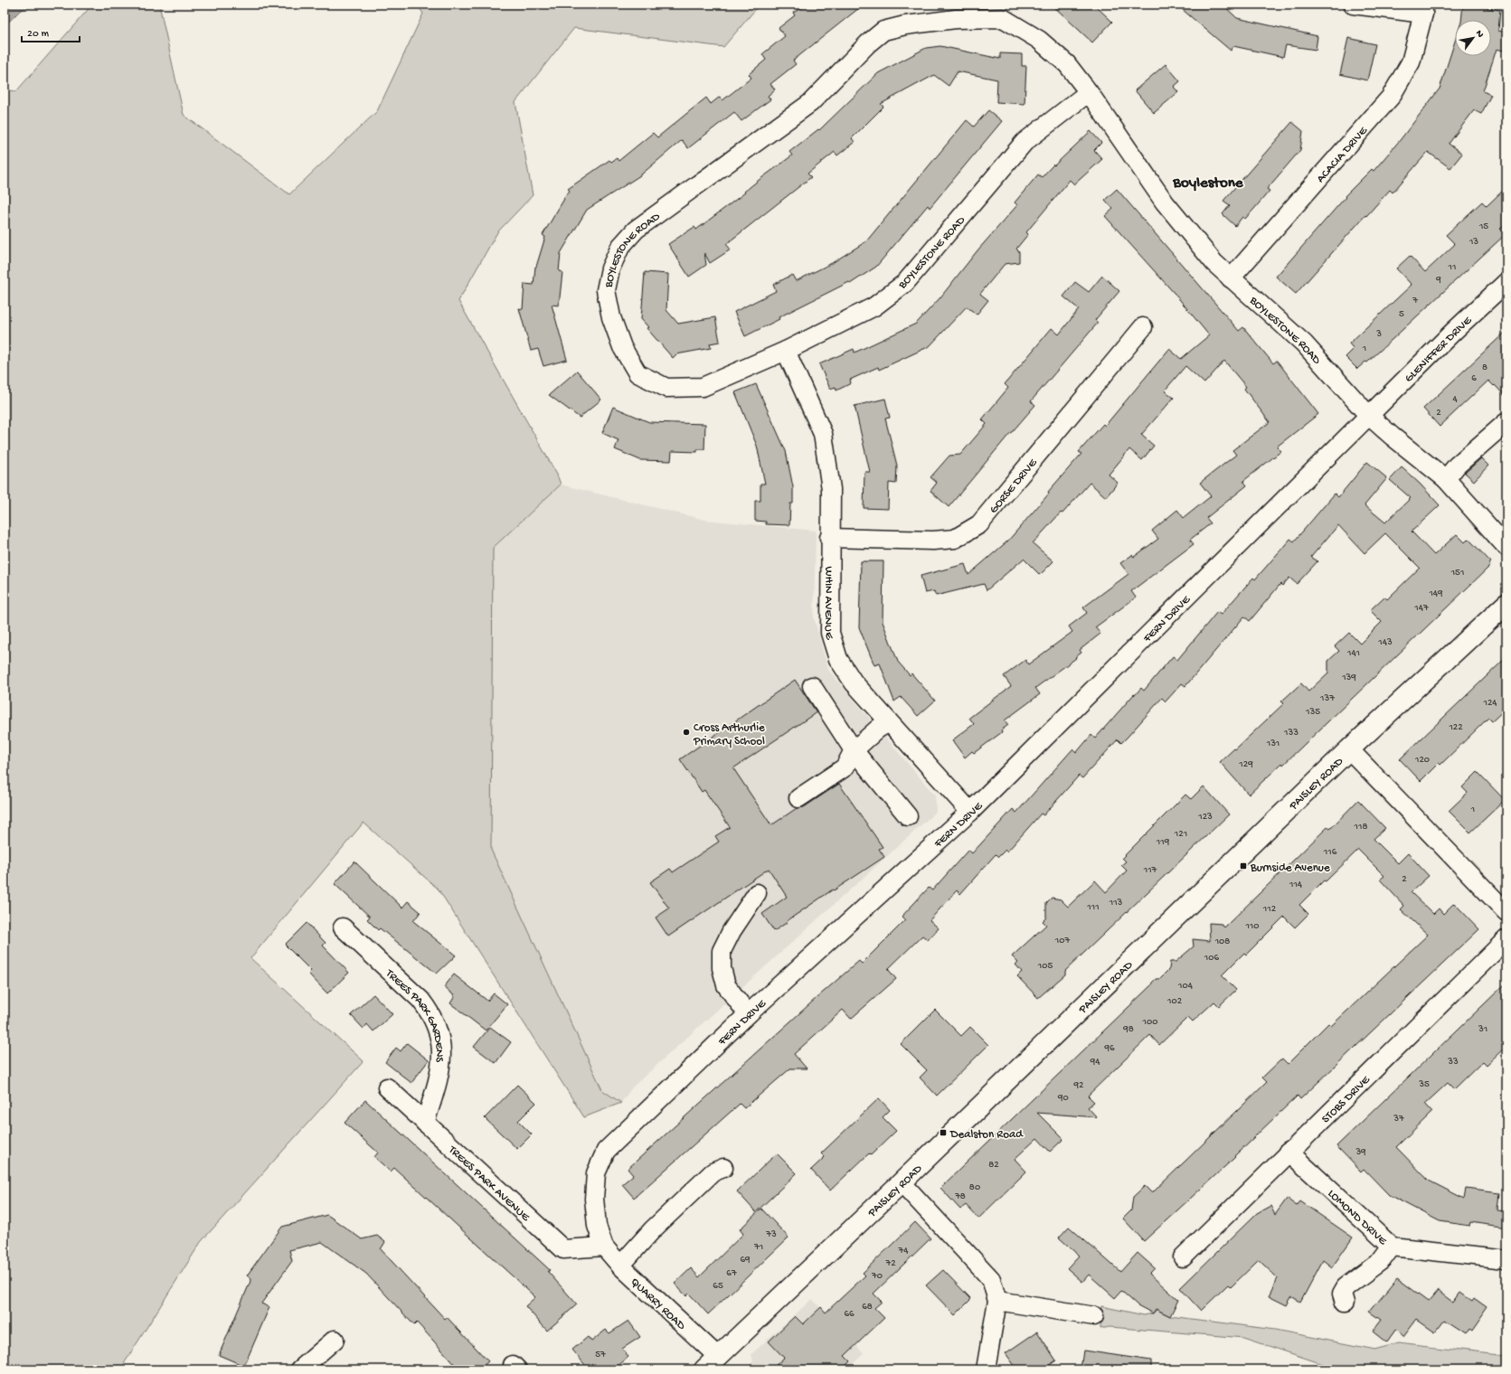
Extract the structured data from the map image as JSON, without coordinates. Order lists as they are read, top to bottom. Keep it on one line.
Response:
{"streets":{"main road":["PAISLEY ROAD"],"street":["ACACIA DRIVE","BOYLESTONE ROAD","GLENIFFER DRIVE","GORSE DRIVE","WHIN AVENUE","FERN DRIVE","TREES PARK GARDENS","STOBS DRIVE","TREES PARK AVENUE","LOMOND DRIVE","QUARRY ROAD"]},"crossings":[["ACACIA DRIVE","BOYLESTONE ROAD"],["BOYLESTONE ROAD","GLENIFFER DRIVE"],["BOYLESTONE ROAD","WHIN AVENUE"],["BOYLESTONE ROAD","FERN DRIVE"],["GLENIFFER DRIVE","FERN DRIVE"],["GORSE DRIVE","WHIN AVENUE"],["WHIN AVENUE","FERN DRIVE"],["FERN DRIVE","TREES PARK AVENUE"],["FERN DRIVE","QUARRY ROAD"],["PAISLEY ROAD","QUARRY ROAD"],["TREES PARK GARDENS","TREES PARK AVENUE"],["STOBS DRIVE","LOMOND DRIVE"],["TREES PARK AVENUE","QUARRY ROAD"]],"districts":["Boylestone"],"places":{"other":["Cross Arthurlie Primary School"],"transit":["Burnside Avenue","Dealston Road"]},"house_numbers":["15","13","11","9","7","5","3","1","8","6","4","2","151","149","147","143","141","139","137","124","135","122","133","131","120","129","1","123","118","121","119","116","117","2","114","113","111","112","110","107","108","106","105","104","102","100","98","31","96","94","33","35","92","90","37","39","82","80","78","73","71","74","69","72","67","70","65","68","66","57"],"scale_bar":"20 m","north":"top right"}
